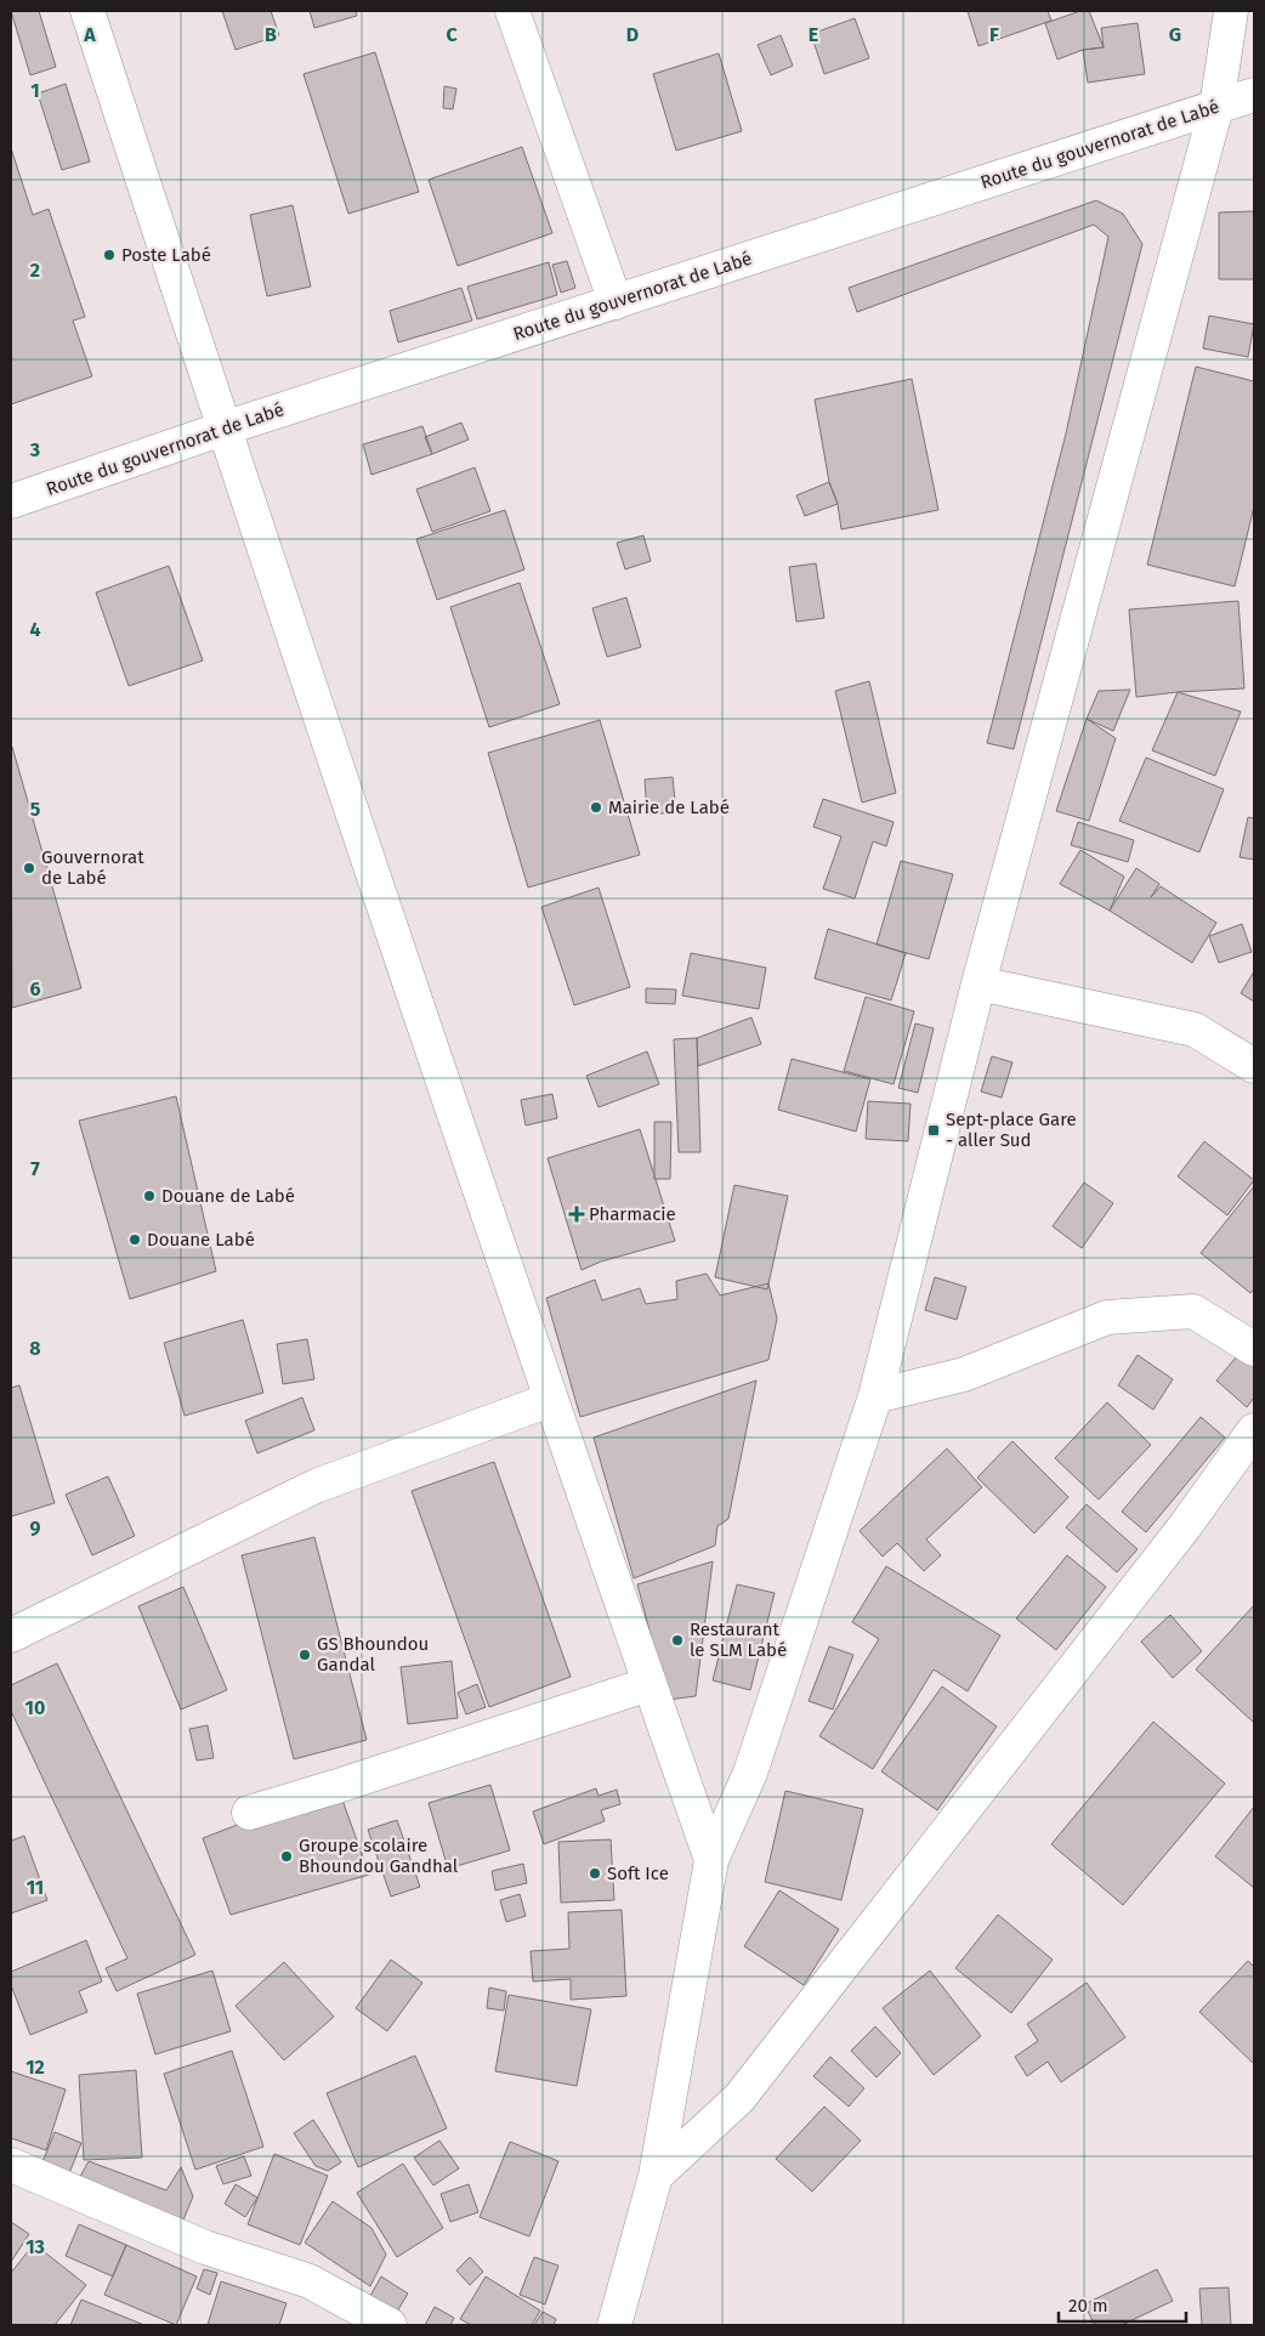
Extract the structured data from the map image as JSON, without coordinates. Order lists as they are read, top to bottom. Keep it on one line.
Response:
{"streets":{"street":["Route du gouvernorat de Labé"]},"places":{"other":["Poste Labé","Mairie de Labé","Gouvernorat de Labé","Douane de Labé","Douane Labé","Restaurant le SLM Labé","GS Bhoundou Gandal","Groupe scolaire Bhoundou Gandhal","Soft Ice"],"transit":["Sept-place Gare - aller Sud"],"health":["Pharmacie"]},"scale_bar":"20 m","grid":{"columns":["A","B","C","D","E","F","G"],"rows":["1","2","3","4","5","6","7","8","9","10","11","12","13"]}}
